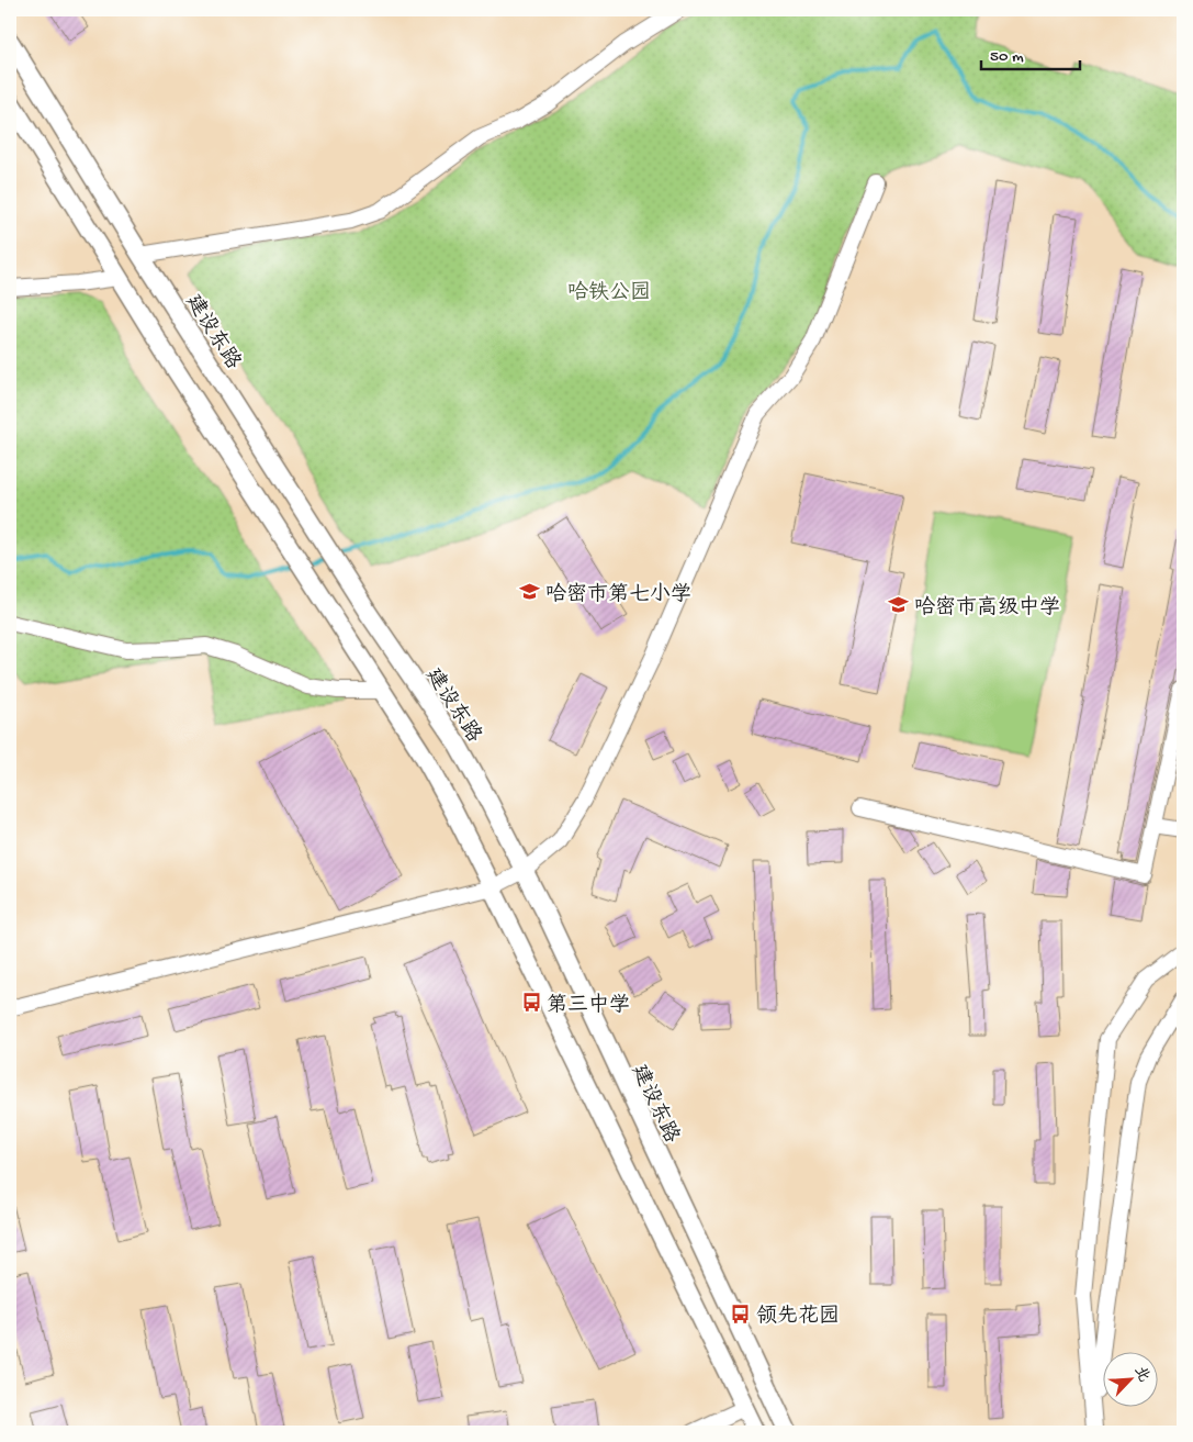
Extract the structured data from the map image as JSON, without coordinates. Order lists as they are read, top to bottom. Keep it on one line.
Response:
{"streets":{"main road":["建设东路"]},"parks":["哈铁公园"],"places":{"school or university":["哈密市第七小学","哈密市高级中学"],"bus stop":["第三中学","领先花园"]},"scale_bar":"50 m","north":"top right"}
